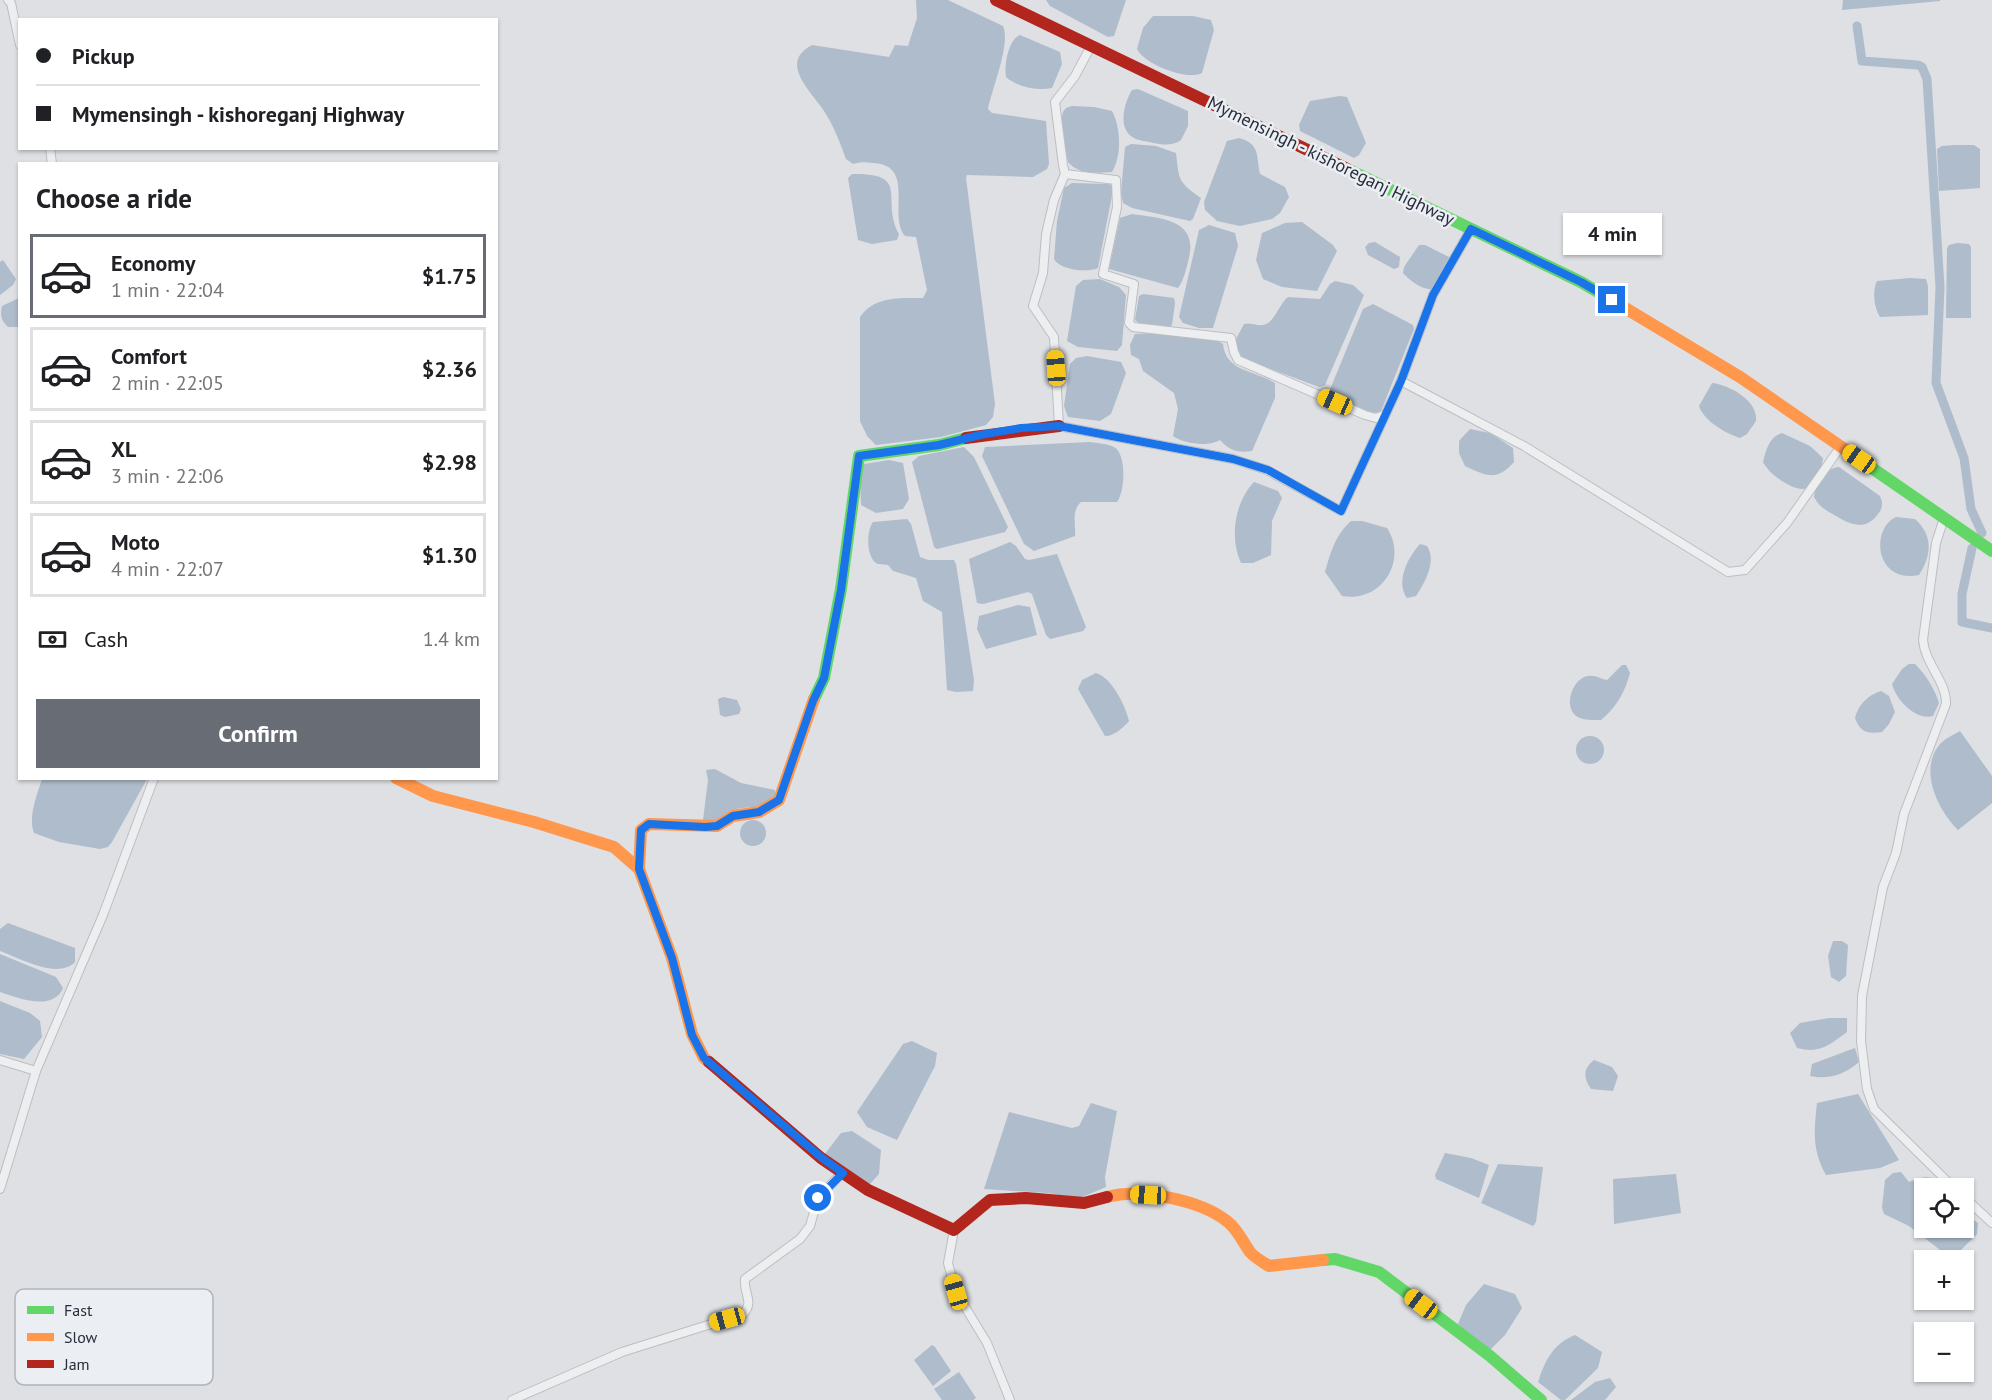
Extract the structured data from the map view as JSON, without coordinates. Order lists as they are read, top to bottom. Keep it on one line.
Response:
{"streets":{"street":["Mymensingh - kishoreganj Highway"]},"legend":["Fast","Slow","Jam"],"page":{"banner":["Pickup","Mymensingh - kishoreganj Highway"],"heading":"Choose a ride","bubble":"4 min","list":[{"name":"Economy","note":"1 min · 22:04","value":"$1.75"},{"name":"Comfort","note":"2 min · 22:05","value":"$2.36"},{"name":"XL","note":"3 min · 22:06","value":"$2.98"},{"name":"Moto","note":"4 min · 22:07","value":"$1.30"}],"pay":["Cash","1.4 km"],"buttons":"Confirm","map_buttons":["+","−"]}}
